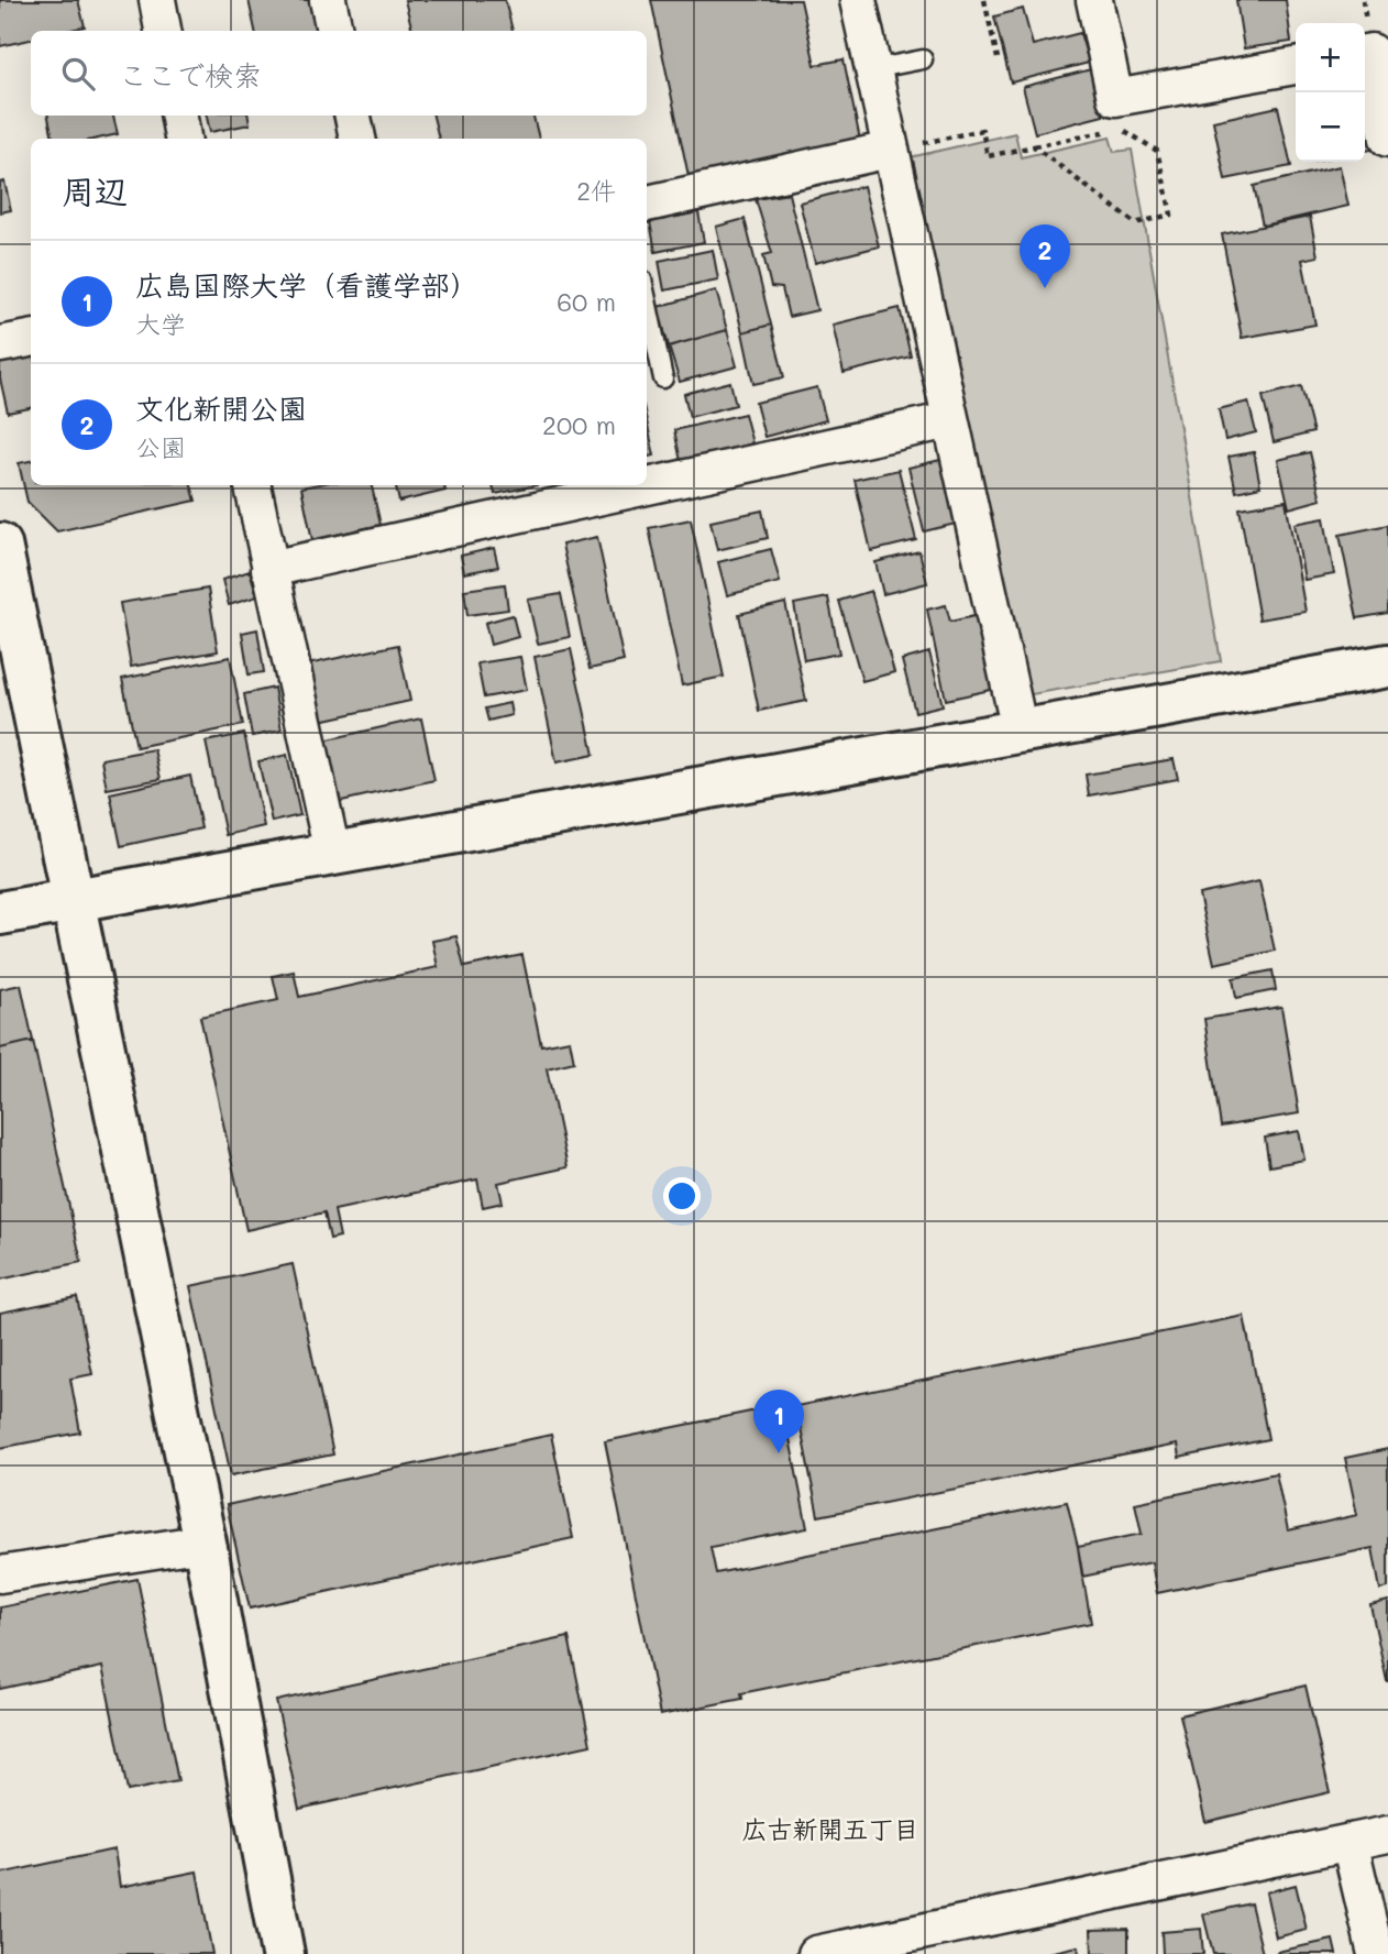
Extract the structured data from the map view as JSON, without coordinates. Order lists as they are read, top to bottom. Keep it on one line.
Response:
{"districts":["広古新開五丁目"],"page":{"map_buttons":["+","−"],"search":"ここで検索","heading":["周辺","2件"],"pins":["2","1"],"list":[{"mark":"1","name":"広島国際大学（看護学部）","note":"大学","value":"60 m"},{"mark":"2","name":"文化新開公園","note":"公園","value":"200 m"}]}}
